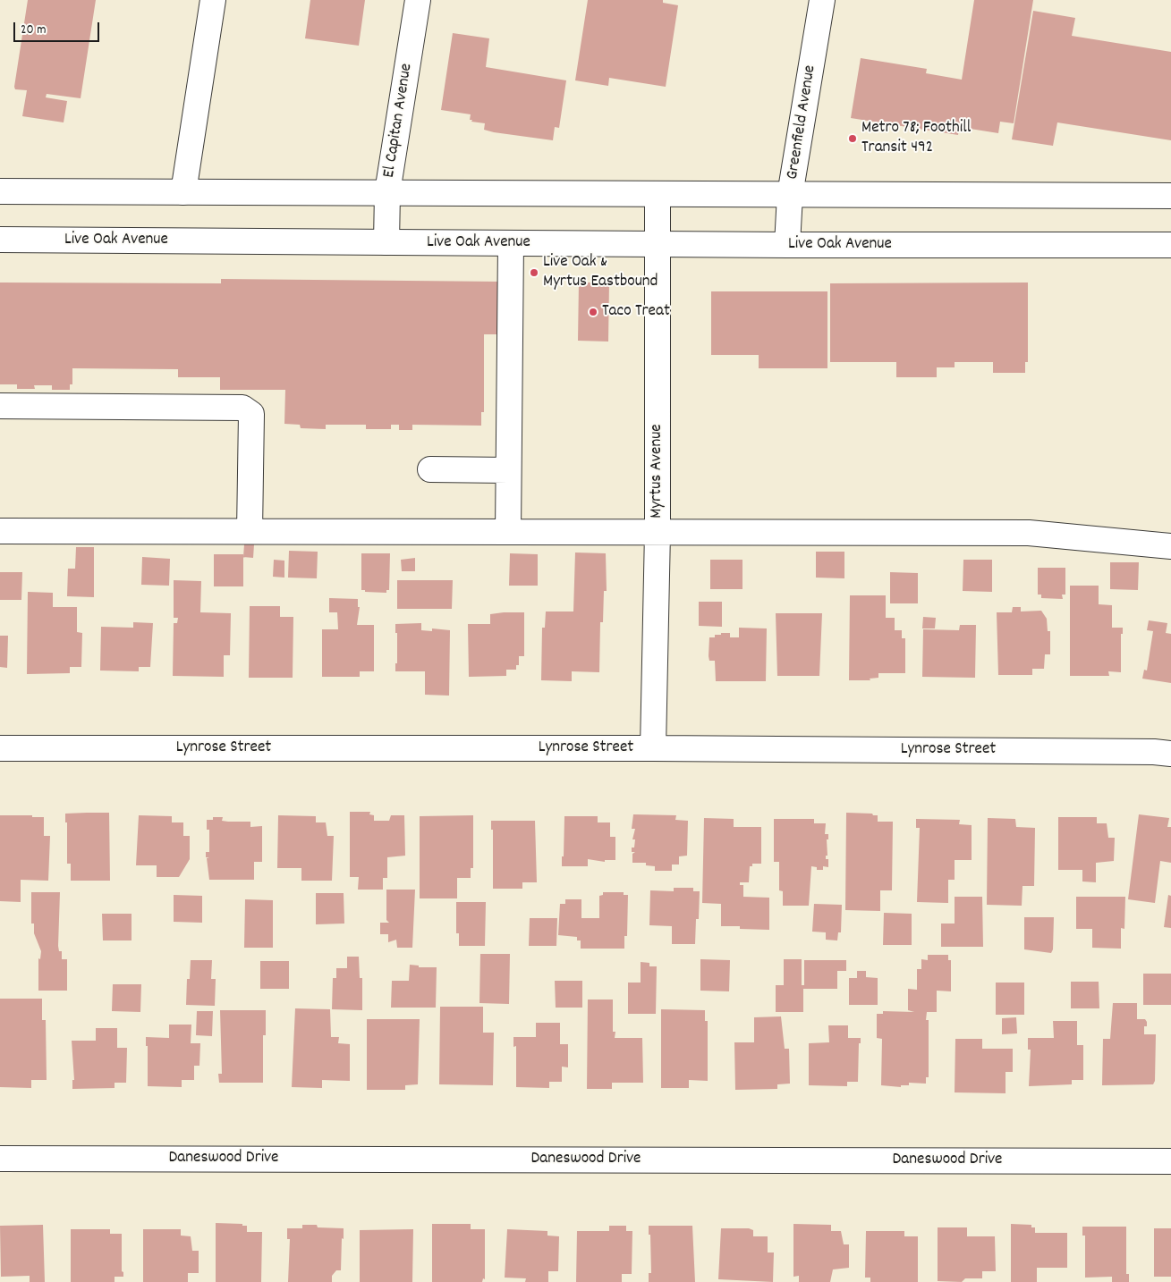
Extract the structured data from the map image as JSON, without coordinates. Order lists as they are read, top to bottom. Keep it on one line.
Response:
{"streets":{"street":["El Capitan Avenue","Greenfield Avenue","Live Oak Avenue","Myrtus Avenue","Lynrose Street","Daneswood Drive"]},"crossings":[["El Capitan Avenue","Live Oak Avenue"],["Greenfield Avenue","Live Oak Avenue"],["Live Oak Avenue","Myrtus Avenue"],["Myrtus Avenue","Lynrose Street"]],"places":["Metro 78; Foothill Transit 492","Live Oak & Myrtus Eastbound","Taco Treat"],"scale_bar":"20 m"}
